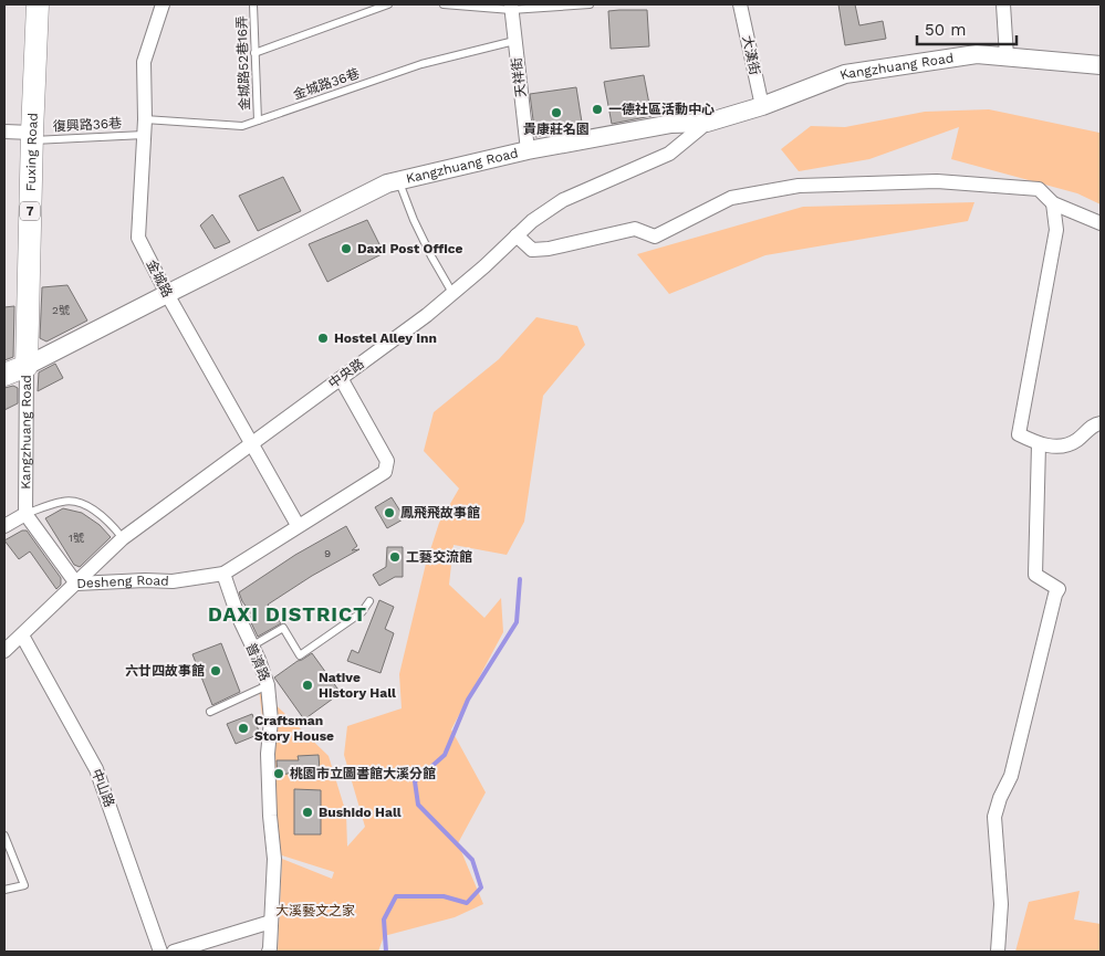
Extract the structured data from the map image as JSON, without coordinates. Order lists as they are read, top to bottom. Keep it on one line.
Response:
{"streets":{"main road":["Fuxing Road","7"],"street":["大漢街","Kangzhuang Road","天祥街","金城路","中央路","Desheng Road","普濟路","中山路"],"lane":["金城路52巷16弄","金城路36巷","復興路36巷"]},"crossings":[["大漢街","Kangzhuang Road"],["金城路52巷16弄","金城路36巷"],["Kangzhuang Road","天祥街"],["Kangzhuang Road","Fuxing Road"],["Kangzhuang Road","金城路"],["Kangzhuang Road","中央路"],["Kangzhuang Road","Desheng Road"],["天祥街","金城路36巷"],["金城路36巷","金城路"],["復興路36巷","Fuxing Road"],["復興路36巷","金城路"],["金城路","中央路"],["中央路","Desheng Road"],["中央路","中山路"],["Desheng Road","普濟路"]],"districts":["DAXI DISTRICT"],"parks":["大溪藝文之家"],"places":["一德社區活動中心","貴康莊名園","Daxi Post Office","Hostel Alley Inn","鳳飛飛故事館","工藝交流館","六廿四故事館","Native History Hall","Craftsman Story House","桃園市立圖書館大溪分館","Bushido Hall"],"house_numbers":["2號","1號","9"],"scale_bar":"50 m"}
